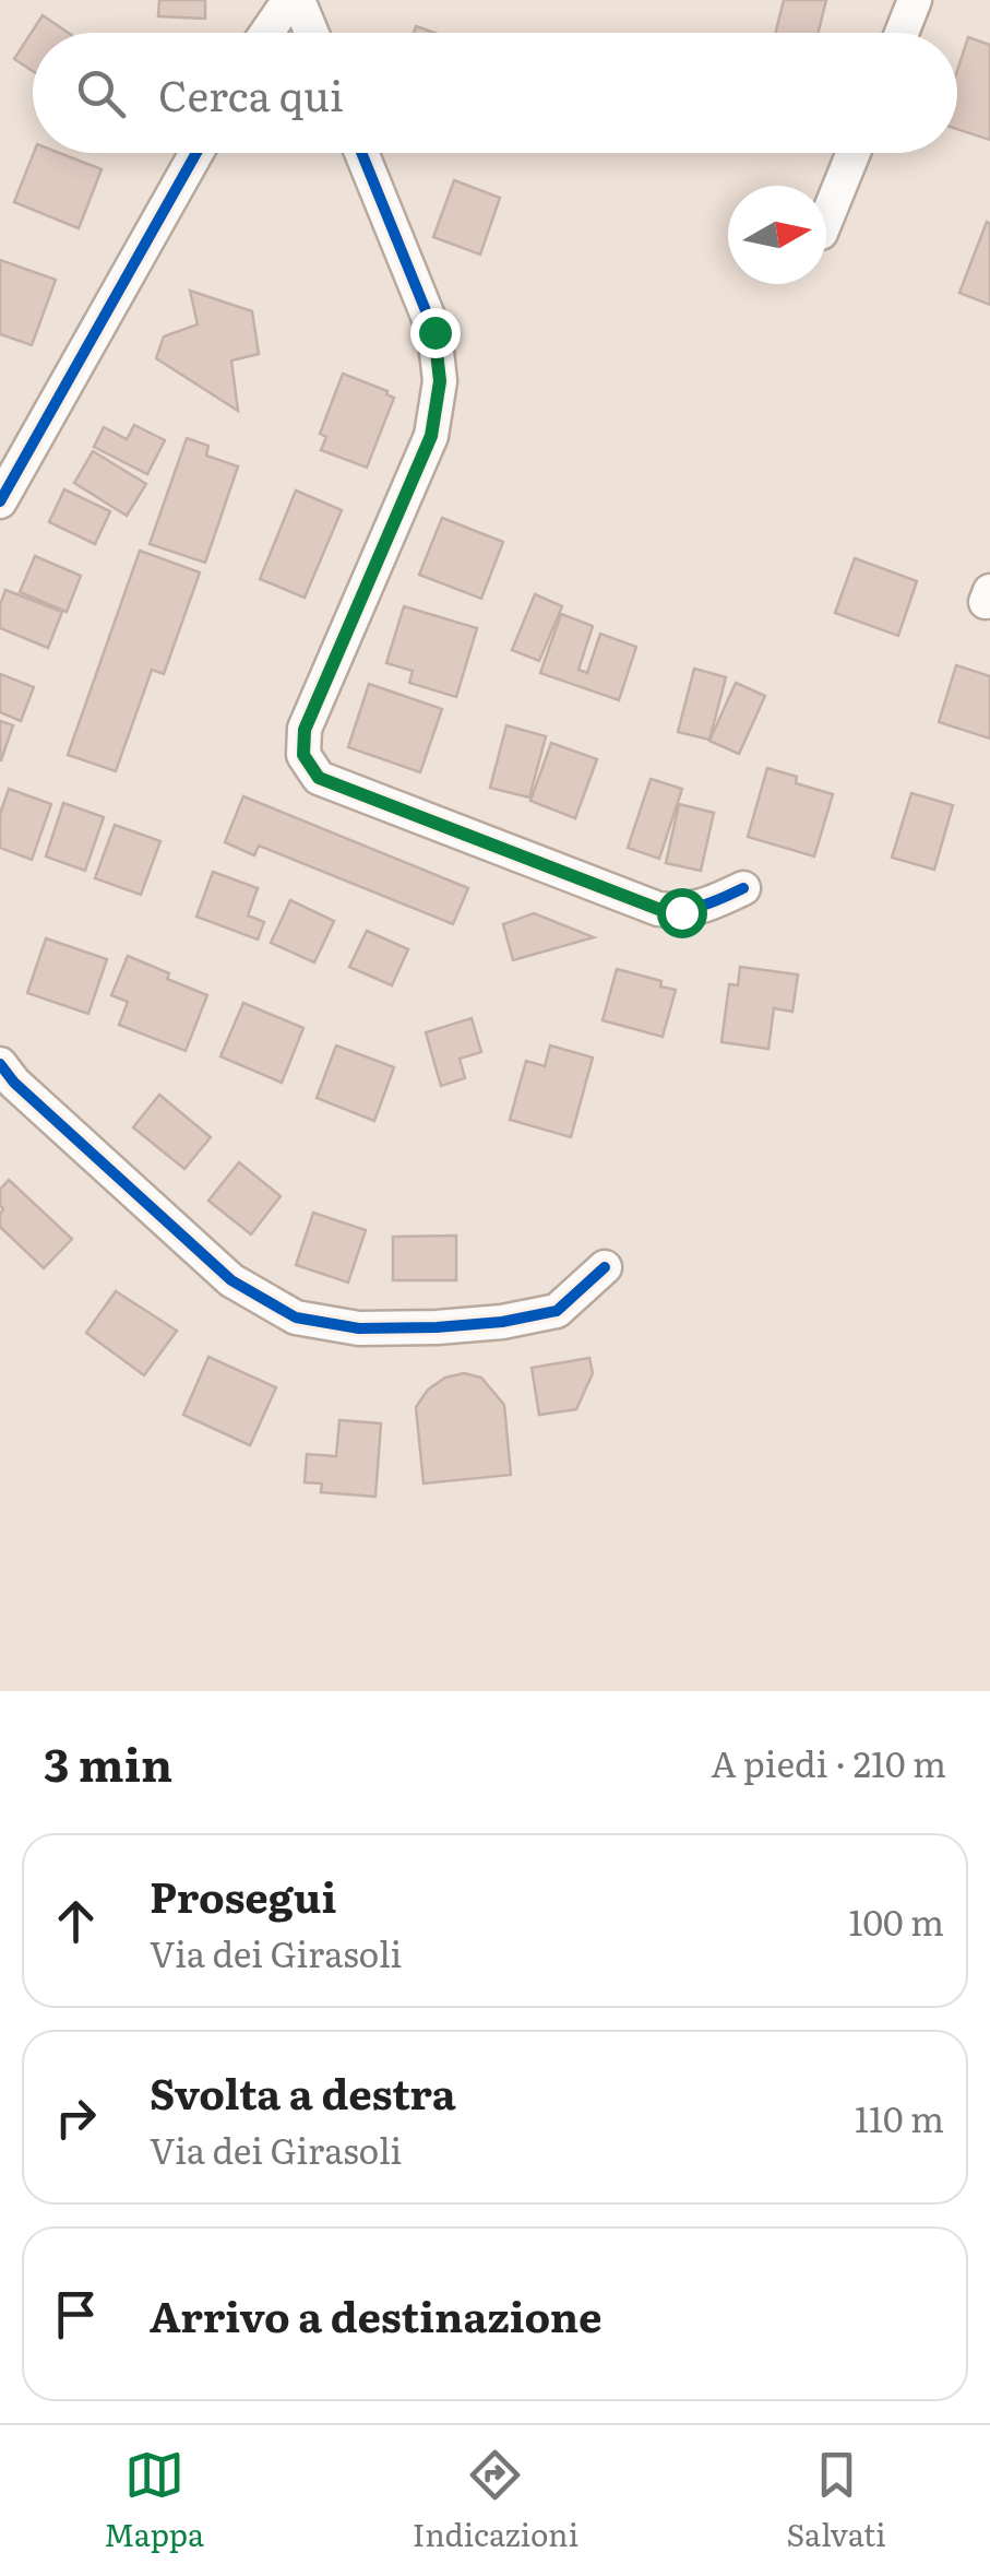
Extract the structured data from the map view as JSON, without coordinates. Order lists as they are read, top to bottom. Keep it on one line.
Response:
{"north":"right","page":{"search":"Cerca qui","heading":["3 min","A piedi · 210 m"],"list":[["Prosegui","Via dei Girasoli","100 m"],["Svolta a destra","Via dei Girasoli","110 m"],"Arrivo a destinazione"],"nav":["Mappa","Indicazioni","Salvati"]}}
